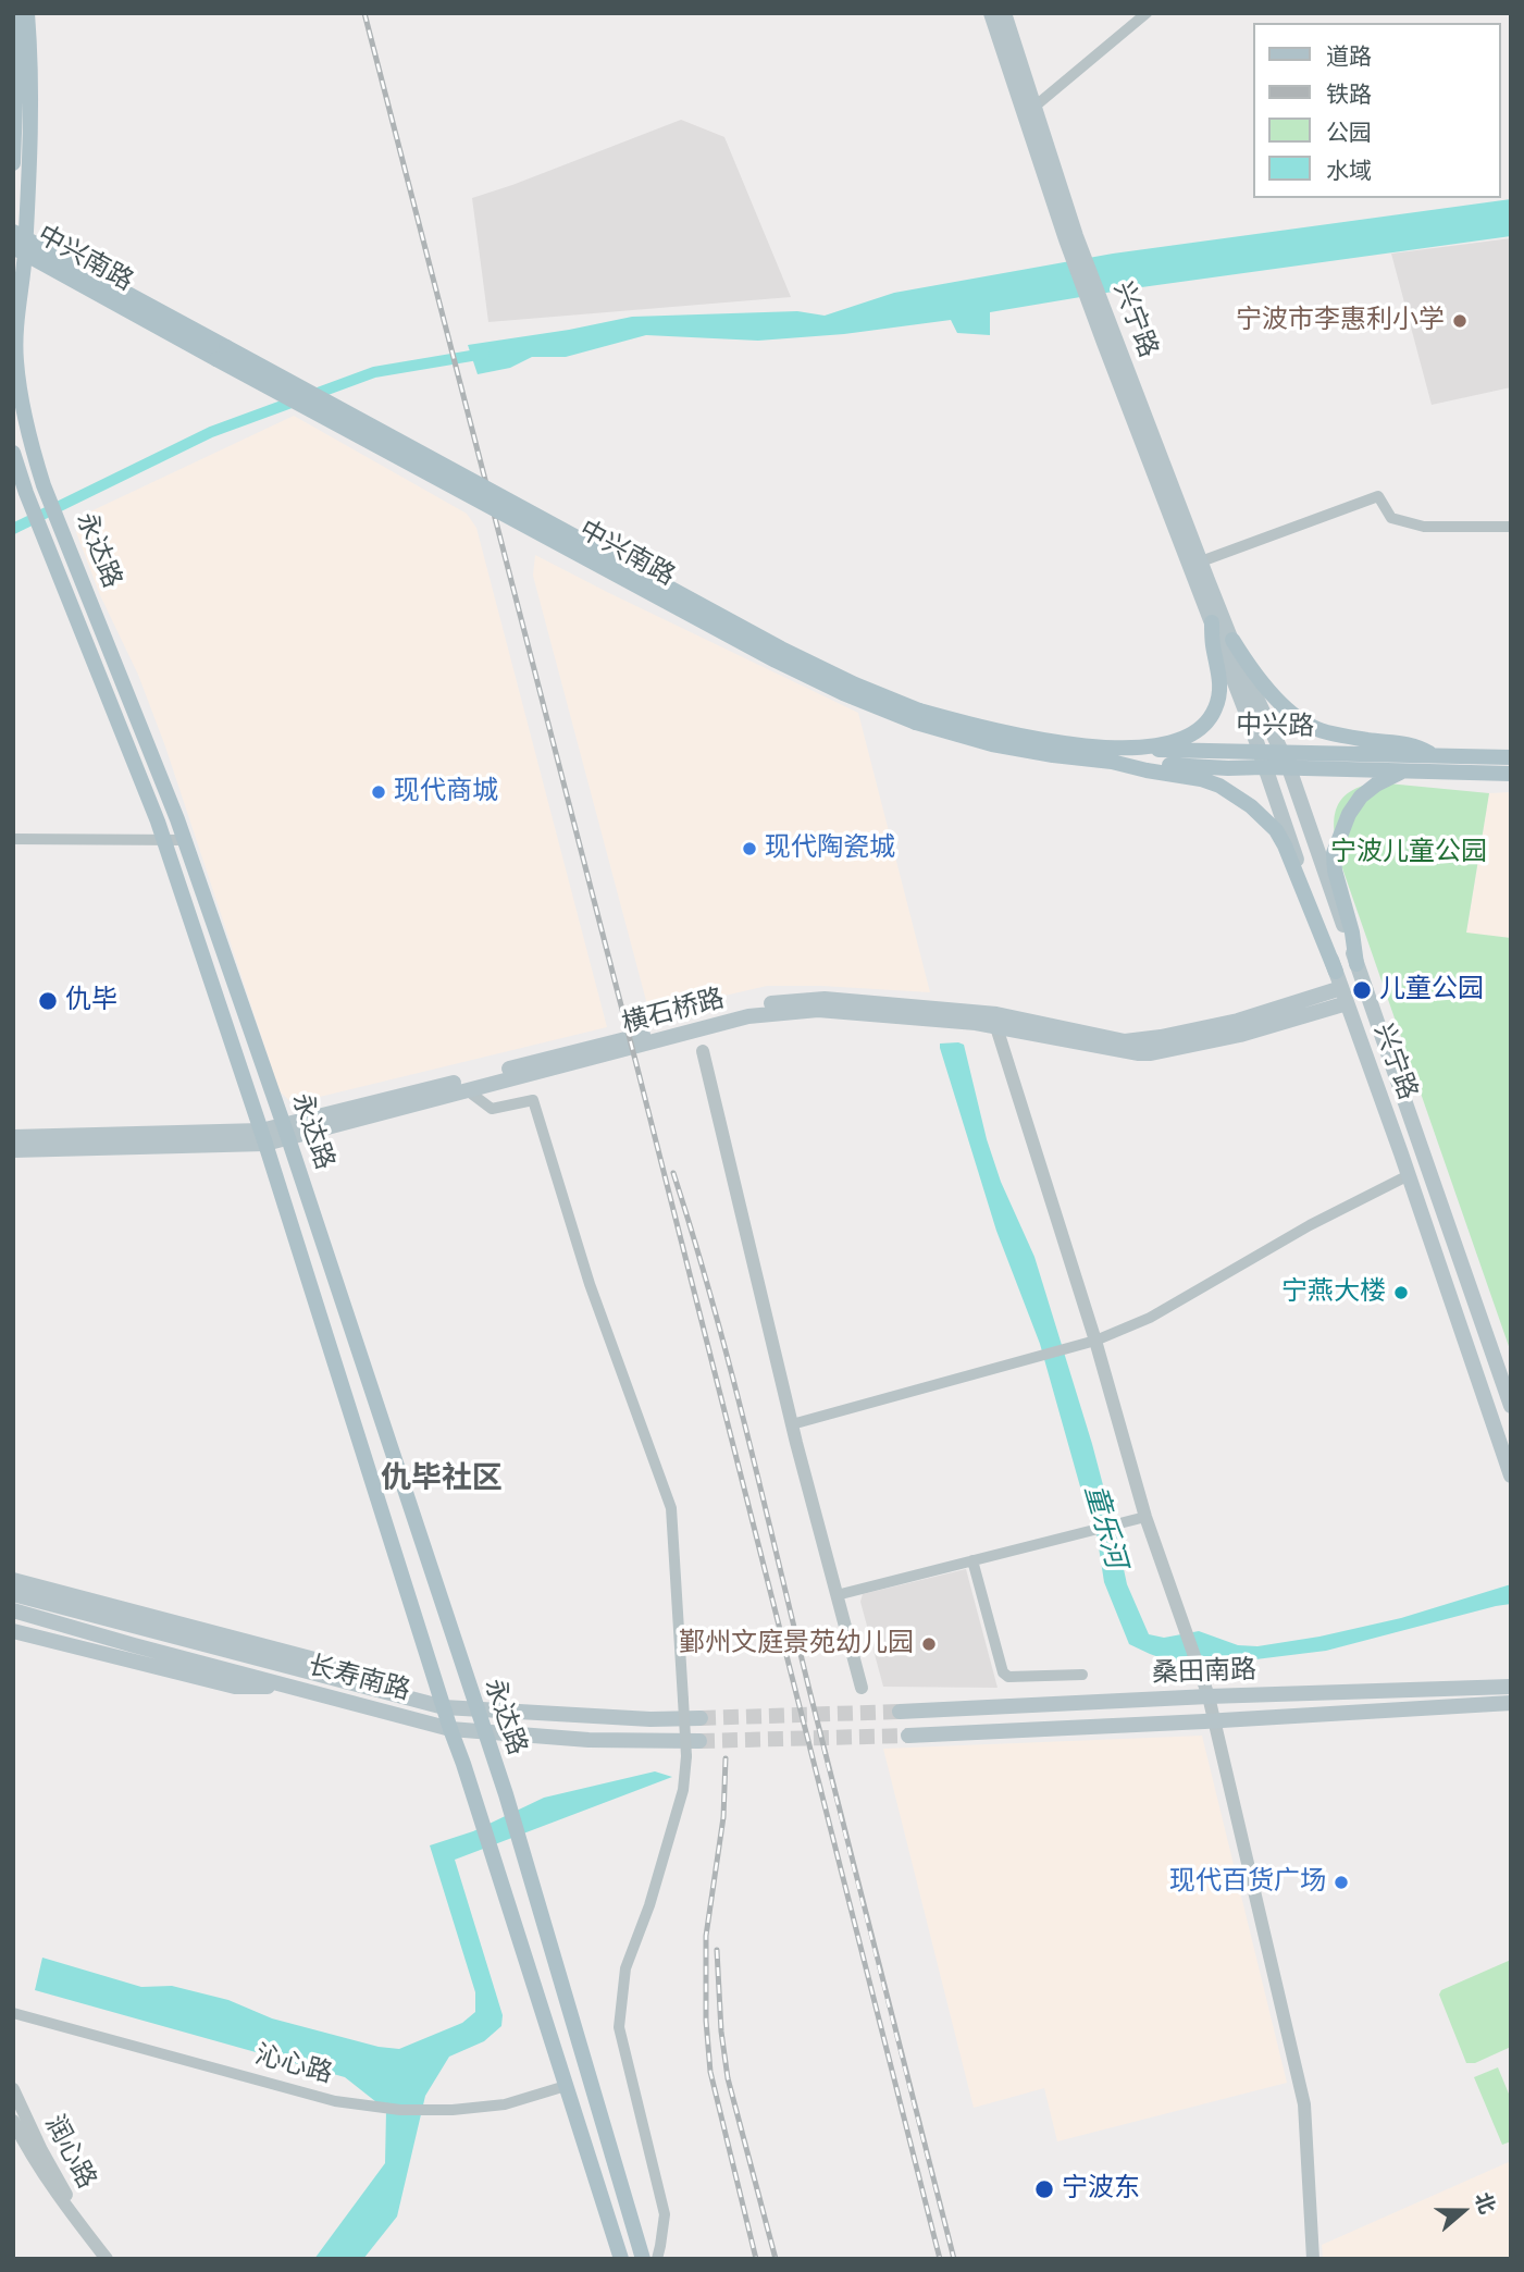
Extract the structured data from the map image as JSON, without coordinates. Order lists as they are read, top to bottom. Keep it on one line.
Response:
{"streets":{"main road":["中兴南路","兴宁路","永达路","中兴路","横石桥路","桑田南路","长寿南路"],"street":["沁心路","润心路"]},"crossings":[["中兴南路","兴宁路"],["中兴南路","永达路"],["中兴南路","中兴路"],["中兴南路","横石桥路"],["兴宁路","中兴路"],["兴宁路","横石桥路"],["永达路","横石桥路"],["永达路","长寿南路"],["永达路","沁心路"]],"districts":["仇毕社区"],"water":["童乐河"],"parks":["宁波儿童公园"],"places":["宁波市李惠利小学","现代商城","现代陶瓷城","儿童公园","仇毕","宁燕大楼","鄞州文庭景苑幼儿园","现代百货广场","宁波东"],"legend":["道路","铁路","公园","水域"],"north":"right"}
